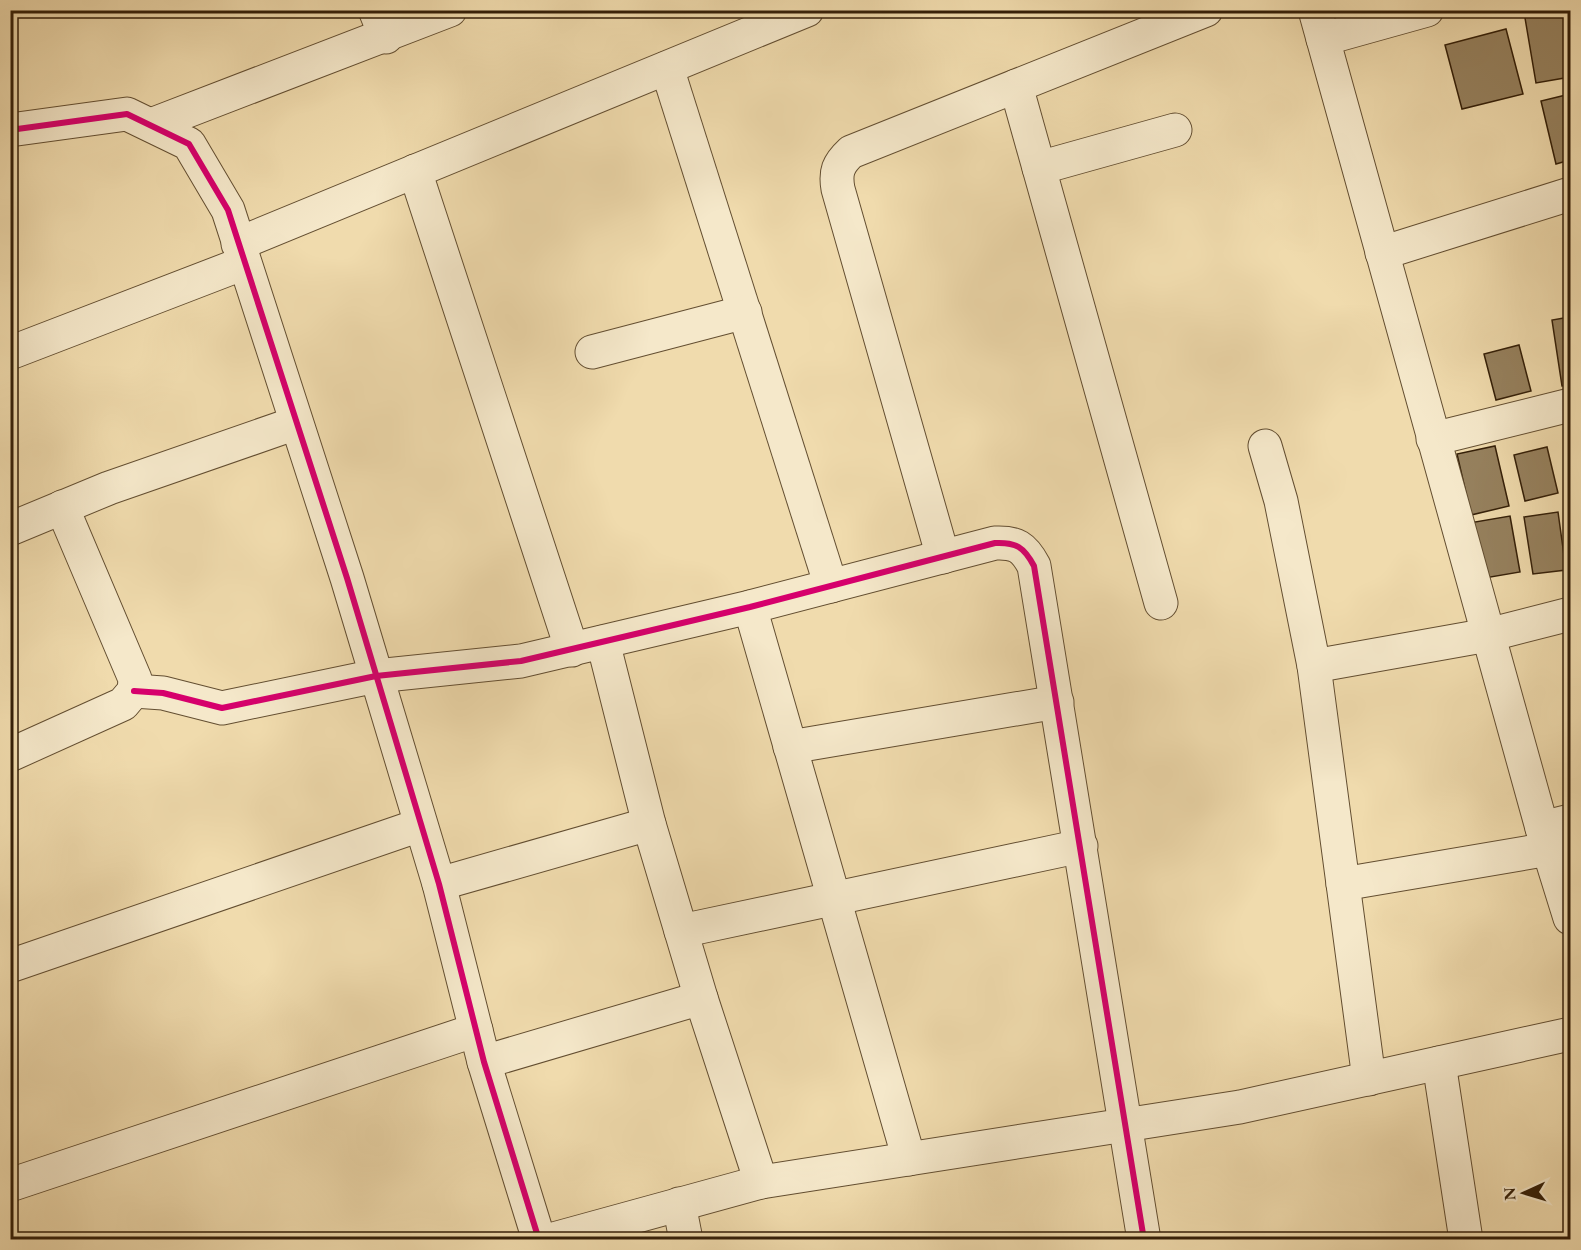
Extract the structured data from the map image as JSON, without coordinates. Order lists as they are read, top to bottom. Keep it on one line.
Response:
{"north":"left"}
